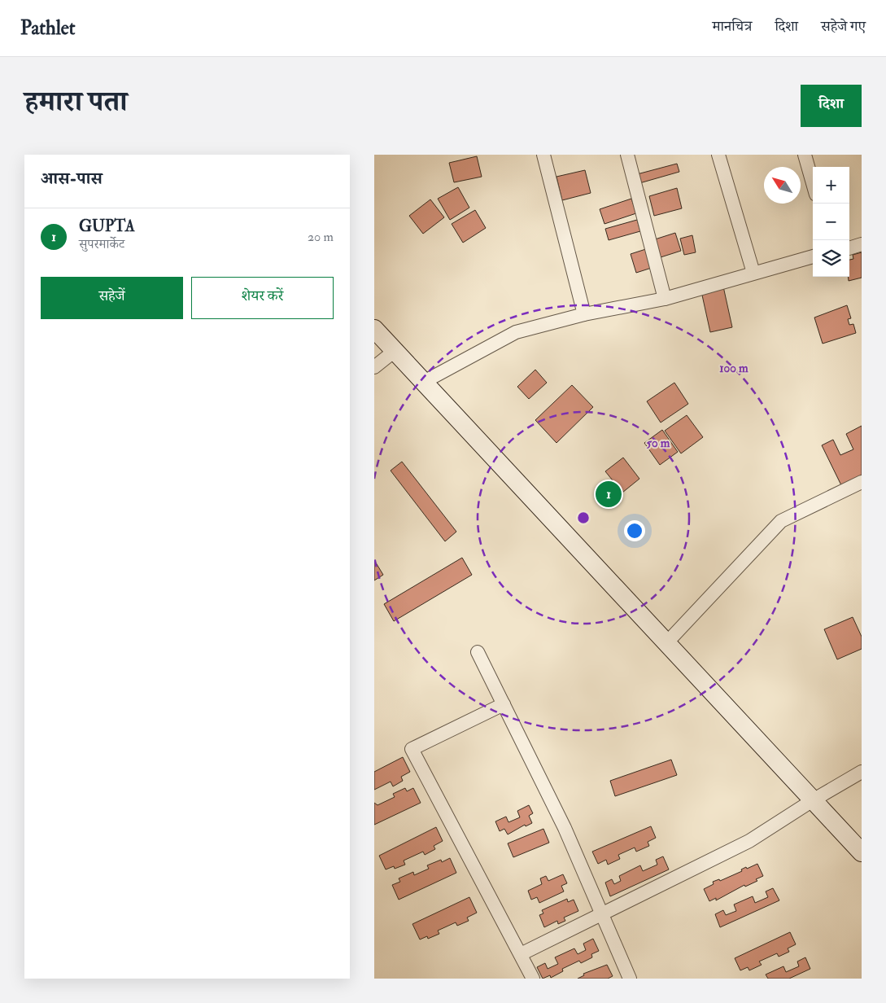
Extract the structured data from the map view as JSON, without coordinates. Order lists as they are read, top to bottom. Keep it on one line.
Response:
{"north":"top left","page":{"header":"Pathlet","nav":["मानचित्र","दिशा","सहेजे गए"],"title":"हमारा पता","buttons":["दिशा",["सहेजें","शेयर करें"]],"heading":"आस-पास","map_buttons":["+","−"],"list":[{"mark":"1","name":"GUPTA","note":"सुपरमार्केट","value":"20 m"}],"pins":"1"},"rings":["100 m","50 m"]}
